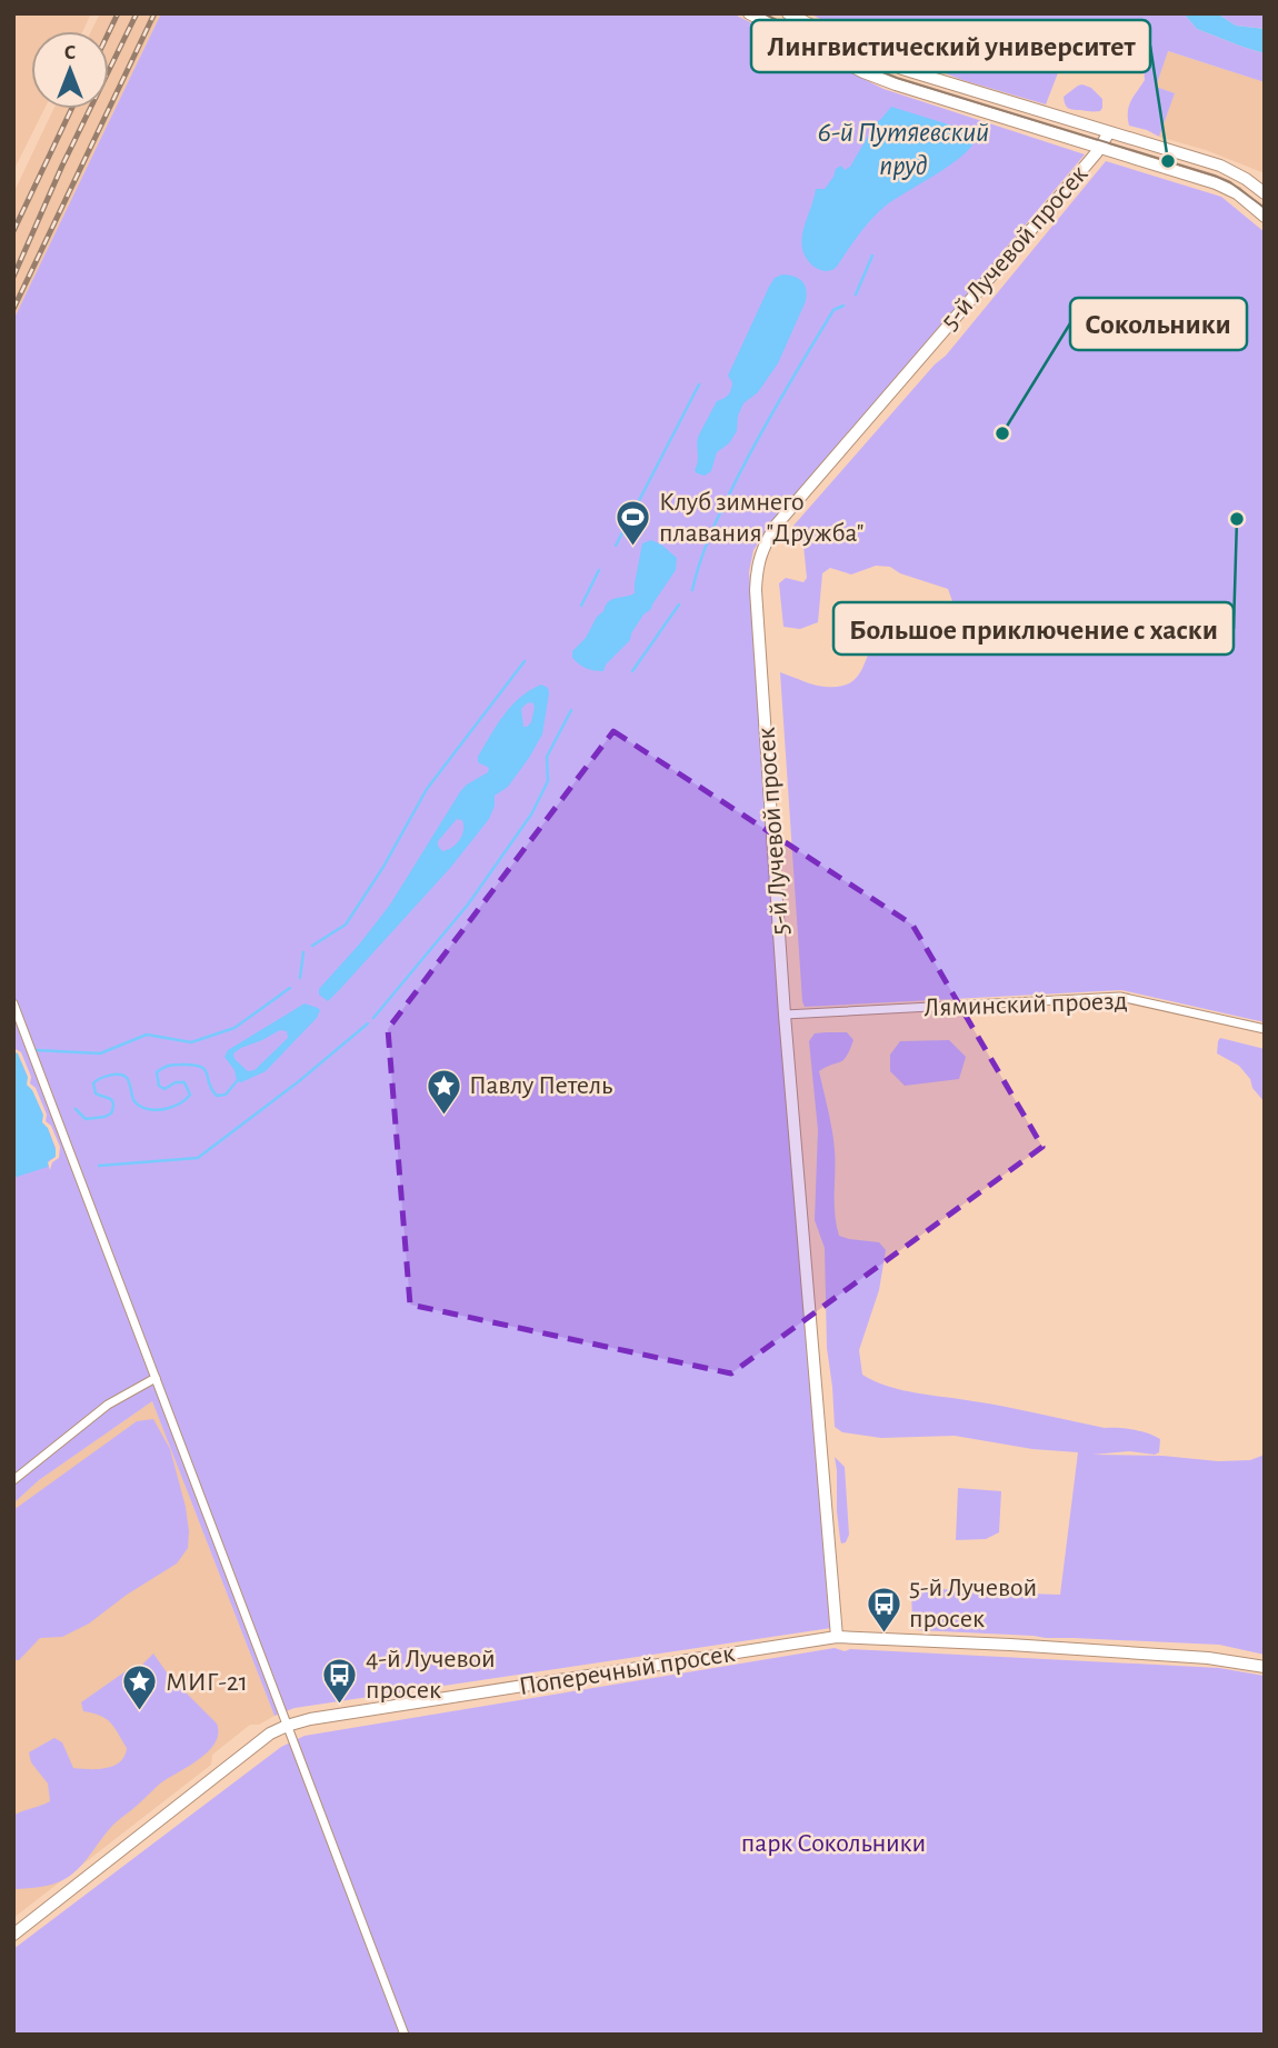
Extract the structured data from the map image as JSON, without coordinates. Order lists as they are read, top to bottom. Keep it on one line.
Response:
{"streets":{"street":["5-й Лучевой просек","Ляминский проезд","Поперечный просек"]},"crossings":[["5-й Лучевой просек","Ляминский проезд"],["5-й Лучевой просек","Поперечный просек"]],"water":["6-й Путяевский пруд"],"parks":["парк Сокольники"],"places":{"other":["Лингвистический университет","Сокольники","Большое приключение с хаски"],"sports":["Клуб зимнего плавания \"Дружба\""],"place":["Павлу Петель","МИГ-21"],"bus stop":["5-й Лучевой просек","4-й Лучевой просек"]},"north":"top"}
